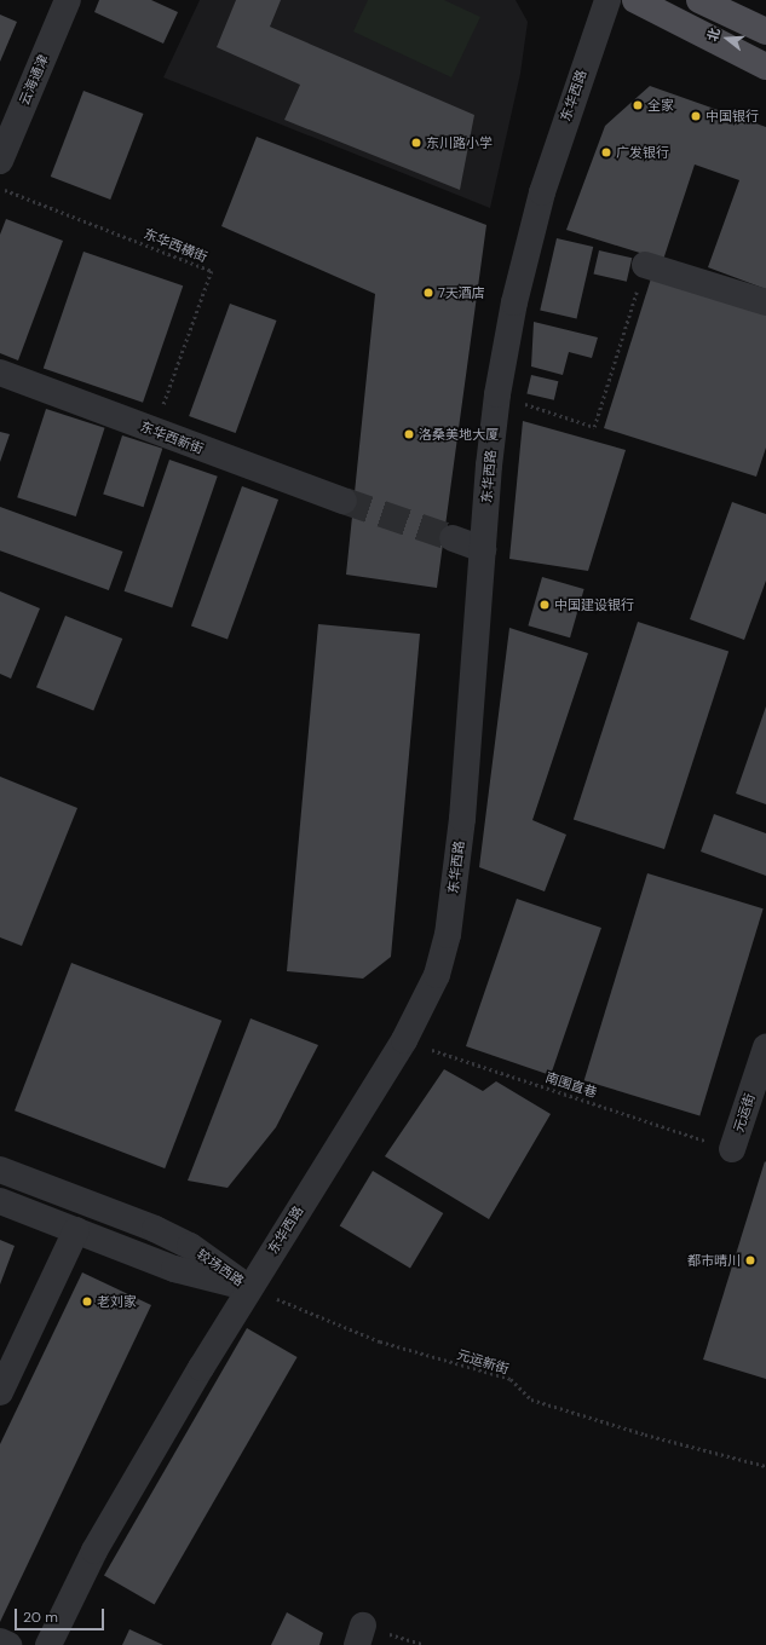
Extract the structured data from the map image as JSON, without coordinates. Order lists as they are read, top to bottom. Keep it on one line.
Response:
{"streets":{"street":["云海通津","东华西路","东华西新街","元运街","较场西路"],"path":["东华西横街","南围直巷","元运新街"]},"crossings":[["东华西路","南围直巷"],["东华西路","较场西路"],["东华西路","元运新街"],["东华西横街","东华西新街"],["南围直巷","元运街"],["较场西路","元运新街"]],"places":["全家","中国银行","东川路小学","广发银行","7天酒店","洛桑美地大厦","中国建设银行","都市晴川","老刘家"],"scale_bar":"20 m","north":"left"}
